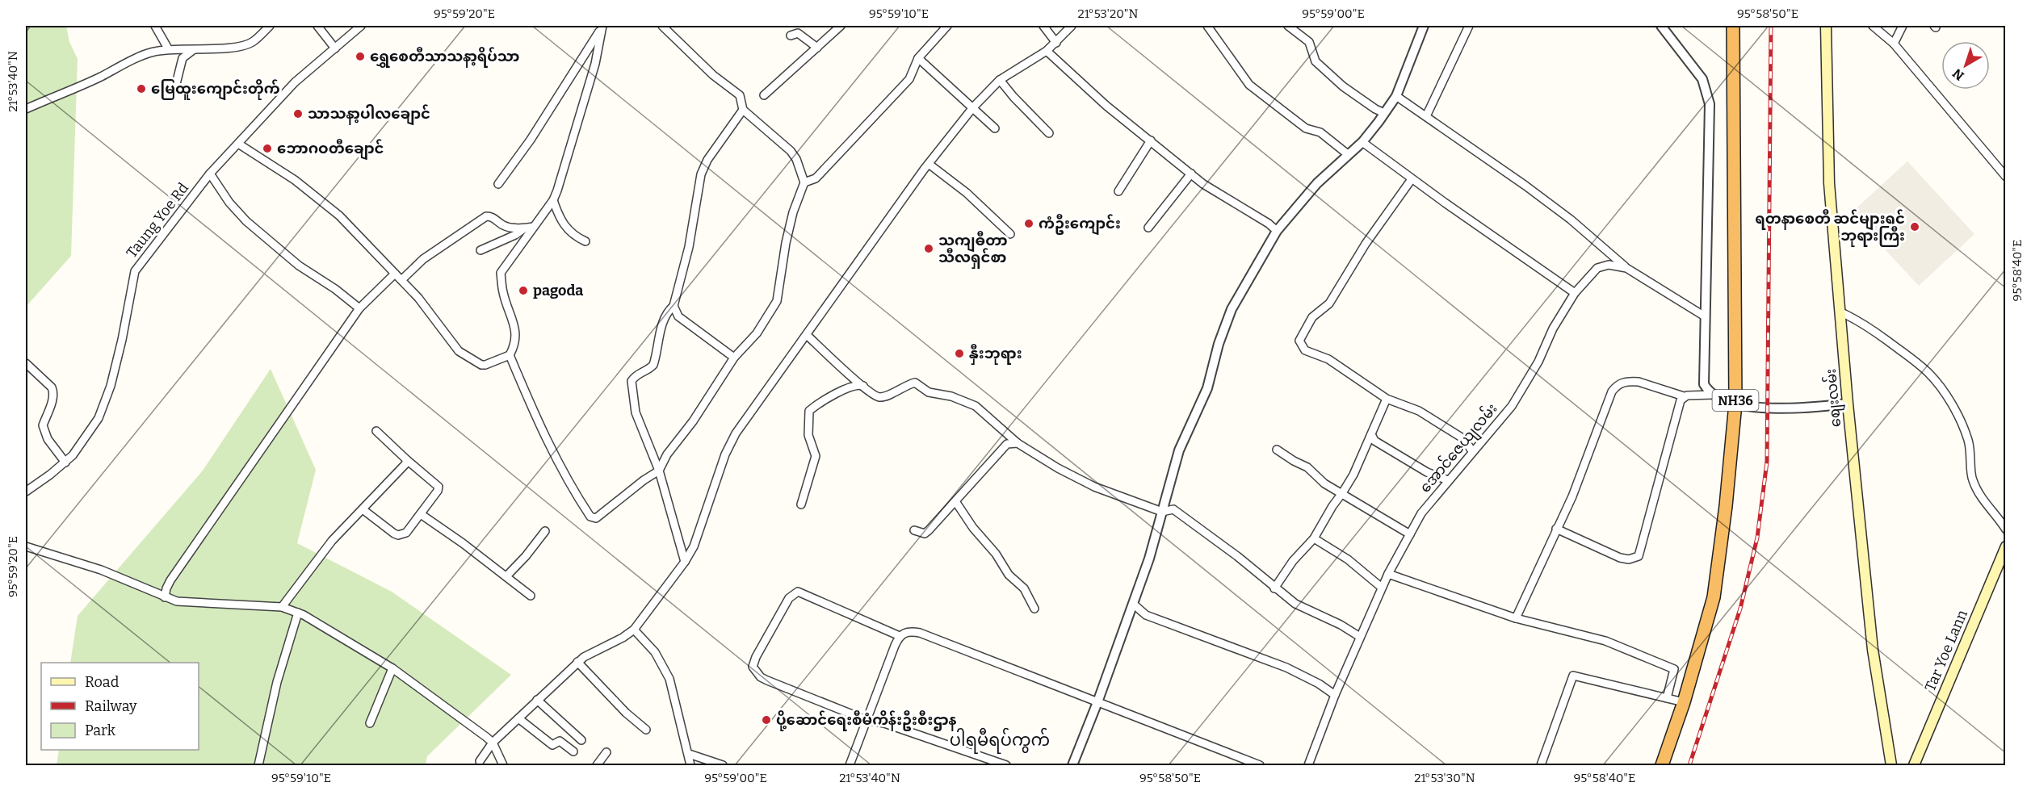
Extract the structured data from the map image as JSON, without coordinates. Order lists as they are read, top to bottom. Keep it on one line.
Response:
{"streets":{"highway":["NH36"],"main road":["စျေးလမ်း","Tar Yoe Lann"],"street":["Taung Yoe Rd","အောင်ဇေယျလမ်း"]},"districts":["ပါရမီရပ်ကွက်"],"places":["ရွှေစေတီသာသနာ့ရိပ်သာ","မြေထူးကျောင်းတိုက်","သာသနာ့ပါလချောင်","ဘောဂဝတီချောင်","ကံဦးကျောင်း","ရတနာစေတီ ဆင်များရှင် ဘုရားကြီး","သကျဓီတာ သီလရှင်စာ","pagoda","နှီးဘုရား","ပို့ဆောင်ရေးစီမံကိန်းဦးစီးဌာန"],"legend":["Road","Railway","Park"],"north":"bottom left","coordinates":["95°59'20\"E","95°59'10\"E","21°53'20\"N","95°59'00\"E","95°58'50\"E","21°53'40\"N","95°58'40\"E","21°53'30\"N"]}
